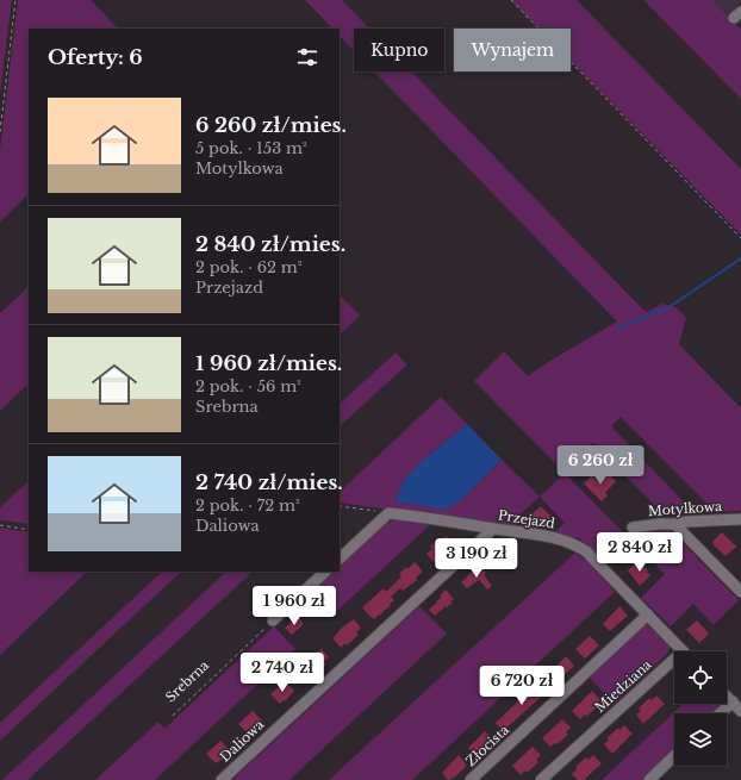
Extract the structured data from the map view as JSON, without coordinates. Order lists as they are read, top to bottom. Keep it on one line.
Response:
{"streets":{"street":["Motylkowa","Przejazd","Miedziana","Daliowa","Złocista"],"path":["Srebrna"]},"crossings":[["Przejazd","Daliowa"],["Przejazd","Złocista"]],"page":{"chip":["Kupno","Wynajem"],"heading":"Oferty: 6","list":[{"name":"6 260 zł/mies.","note":"5 pok. · 153 m² · Motylkowa"},{"name":"2 840 zł/mies.","note":"2 pok. · 62 m² · Przejazd"},{"name":"1 960 zł/mies.","note":"2 pok. · 56 m² · Srebrna"},{"name":"2 740 zł/mies.","note":"2 pok. · 72 m² · Daliowa"}],"price":["6 260 zł","2 840 zł","3 190 zł","1 960 zł","2 740 zł","6 720 zł"]}}
